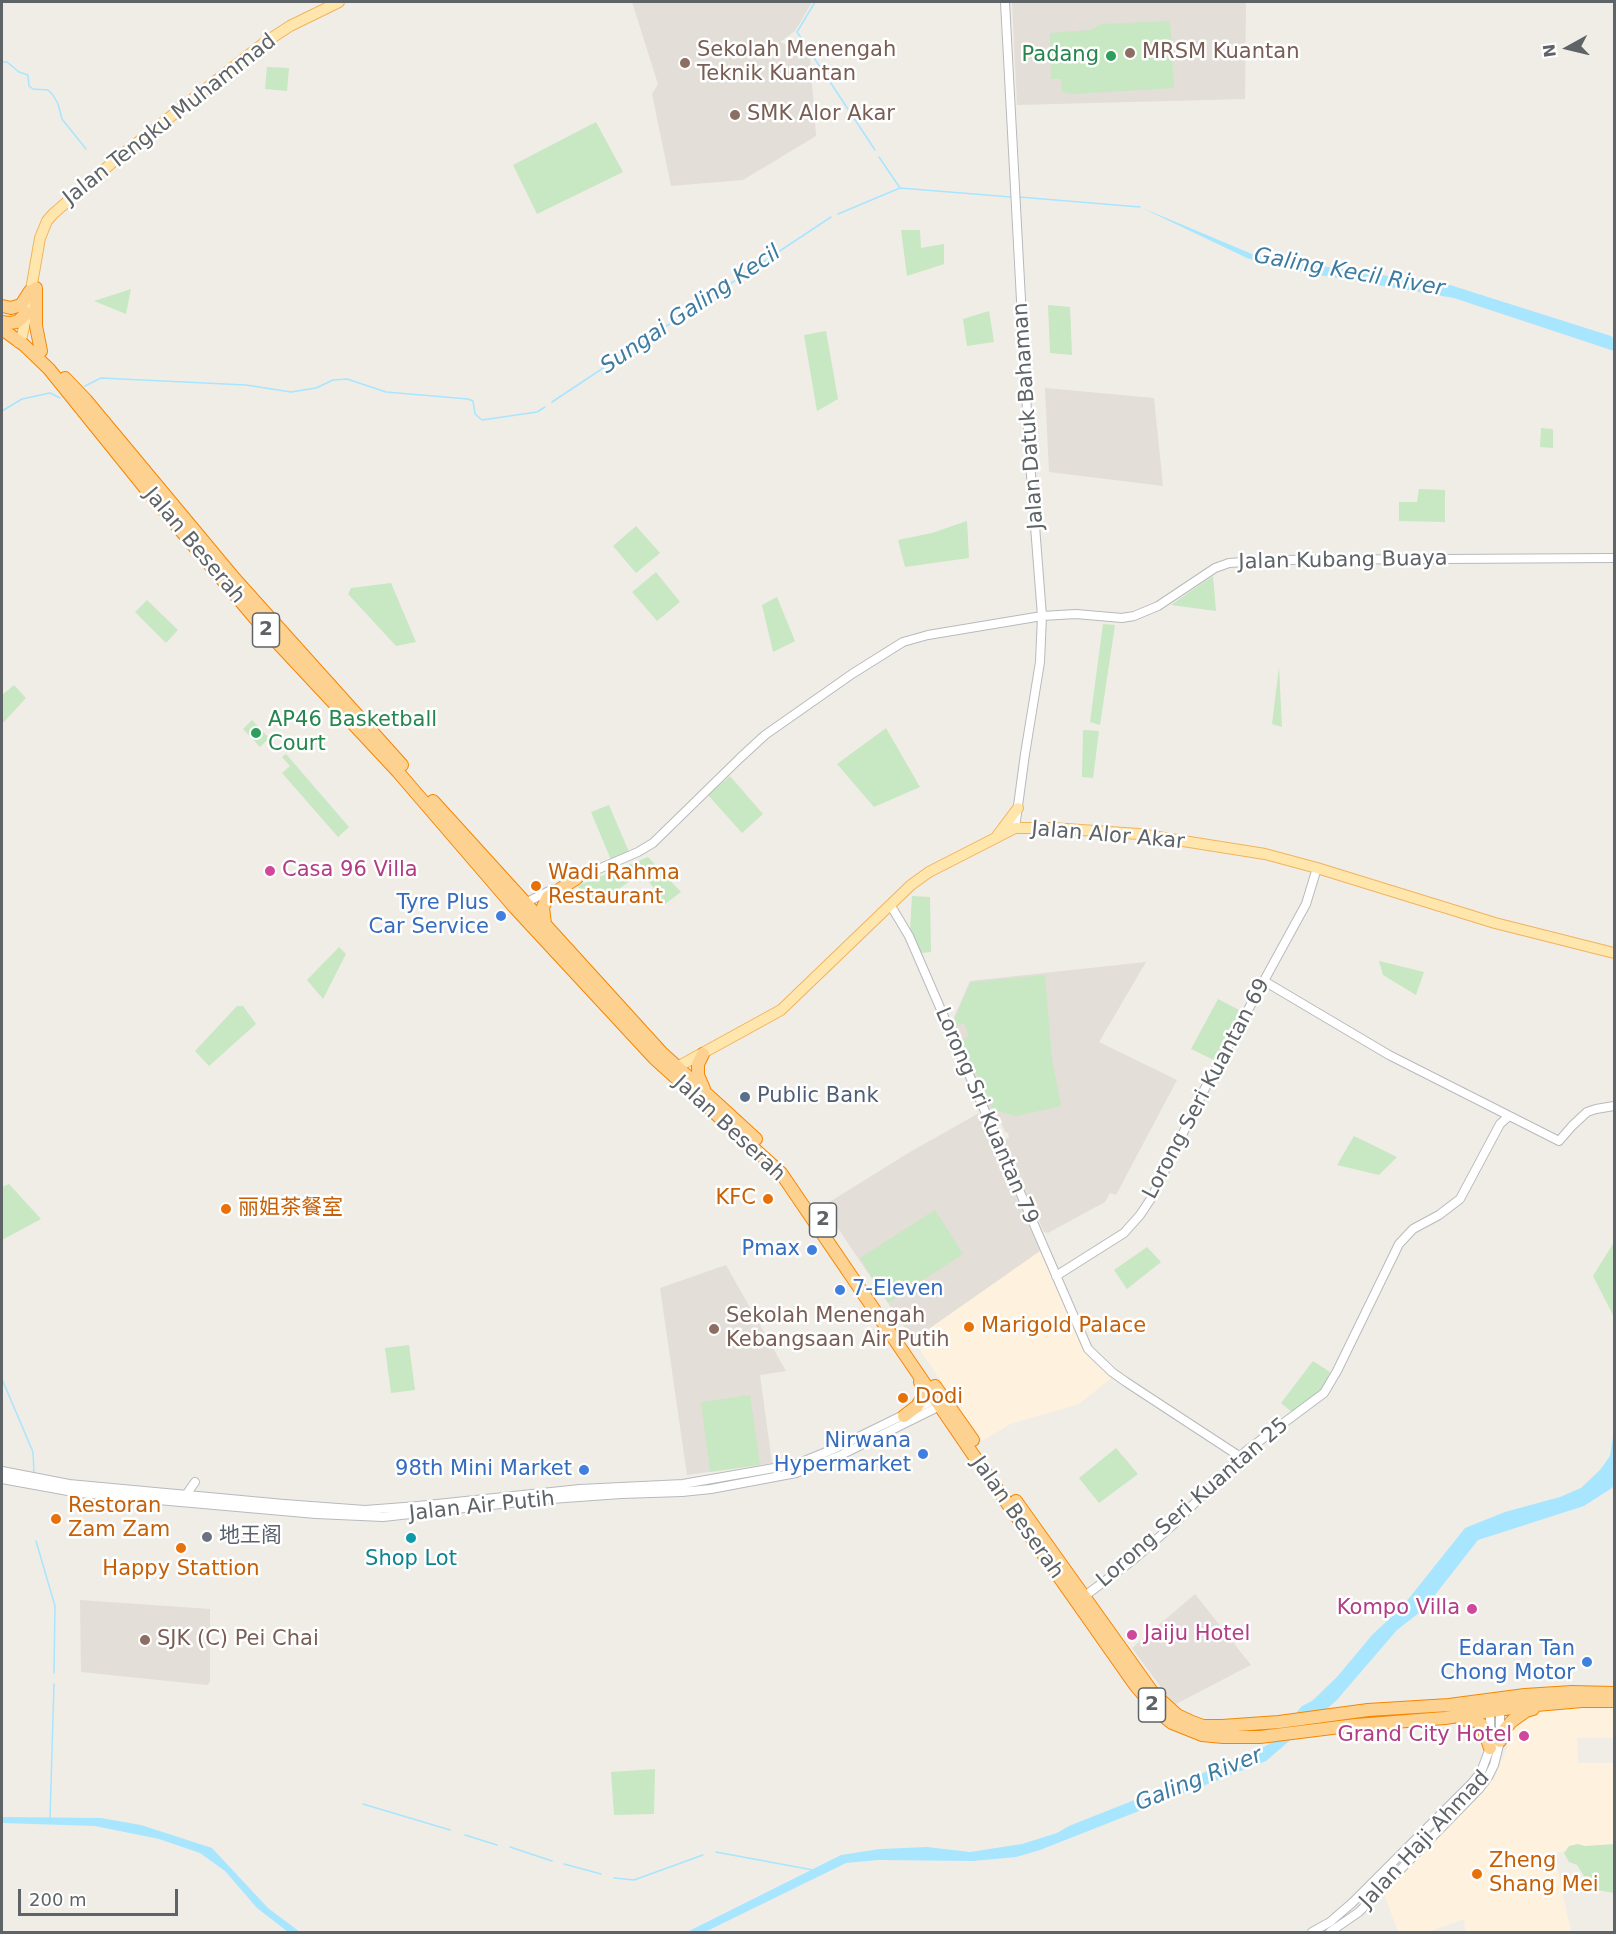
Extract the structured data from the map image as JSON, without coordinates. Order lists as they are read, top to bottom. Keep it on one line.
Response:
{"streets":{"highway":["Jalan Beserah","2"],"main road":["Jalan Tengku Muhammad","Jalan Alor Akar"],"street":["Jalan Datuk Bahaman","Jalan Kubang Buaya","Lorong Seri Kuantan 69","Lorong Sri Kuantan 79","Lorong Seri Kuantan 25","Jalan Air Putih","Jalan Haji Ahmad"]},"crossings":[["Jalan Tengku Muhammad","Jalan Beserah"],["Jalan Datuk Bahaman","Jalan Kubang Buaya"],["Jalan Datuk Bahaman","Jalan Alor Akar"],["Jalan Beserah","Jalan Kubang Buaya"],["Jalan Beserah","Jalan Alor Akar"],["Jalan Beserah","Lorong Seri Kuantan 25"],["Jalan Beserah","Jalan Air Putih"],["Jalan Beserah","Jalan Haji Ahmad"],["Jalan Alor Akar","Lorong Seri Kuantan 69"],["Jalan Alor Akar","Lorong Sri Kuantan 79"],["Lorong Seri Kuantan 69","Lorong Sri Kuantan 79"],["Lorong Sri Kuantan 79","Lorong Seri Kuantan 25"]],"water":["Galing Kecil River","Sungai Galing Kecil","Galing River"],"places":["MRSM Kuantan","Padang","Sekolah Menengah Teknik Kuantan","SMK Alor Akar","AP46 Basketball Court","Casa 96 Villa","Wadi Rahma Restaurant","Tyre Plus Car Service","Public Bank","KFC","丽姐茶餐室","Pmax","7-Eleven","Marigold Palace","Sekolah Menengah Kebangsaan Air Putih","Dodi","Nirwana Hypermarket","98th Mini Market","Restoran Zam Zam","地王阁","Shop Lot","Happy Stattion","Kompo Villa","Jaiju Hotel","SJK (C) Pei Chai","Edaran Tan Chong Motor","Grand City Hotel","Zheng Shang Mei"],"scale_bar":"200 m","north":"left"}
